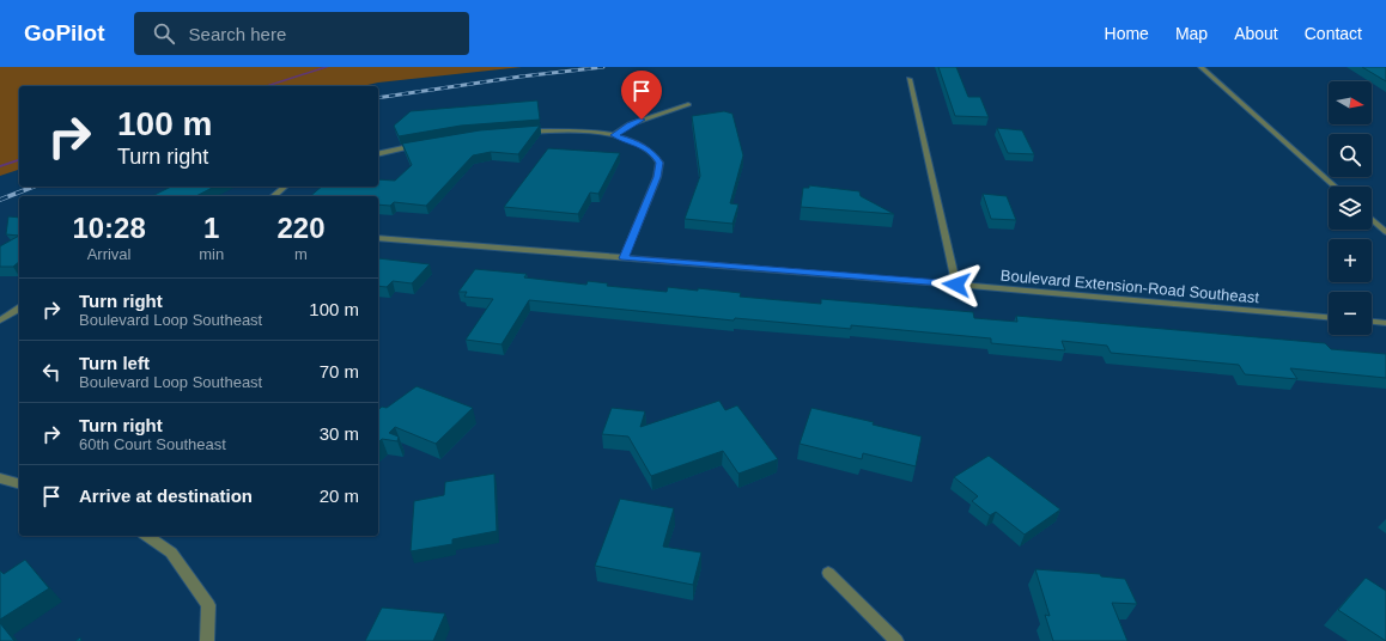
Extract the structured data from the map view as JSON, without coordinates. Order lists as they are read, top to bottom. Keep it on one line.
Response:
{"streets":{"street":["Boulevard Extension-Road Southeast"]},"north":"right","page":{"header":"GoPilot","search":"Search here","nav":["Home","Map","About","Contact"],"map_buttons":["+","−"],"turn":["100 m","Turn right"],"eta":["10:28","Arrival","1","min","220","m"],"list":[{"name":"Turn right","note":"Boulevard Loop Southeast","value":"100 m"},{"name":"Turn left","note":"Boulevard Loop Southeast","value":"70 m"},{"name":"Turn right","note":"60th Court Southeast","value":"30 m"},{"name":"Arrive at destination","value":"20 m"}]}}
